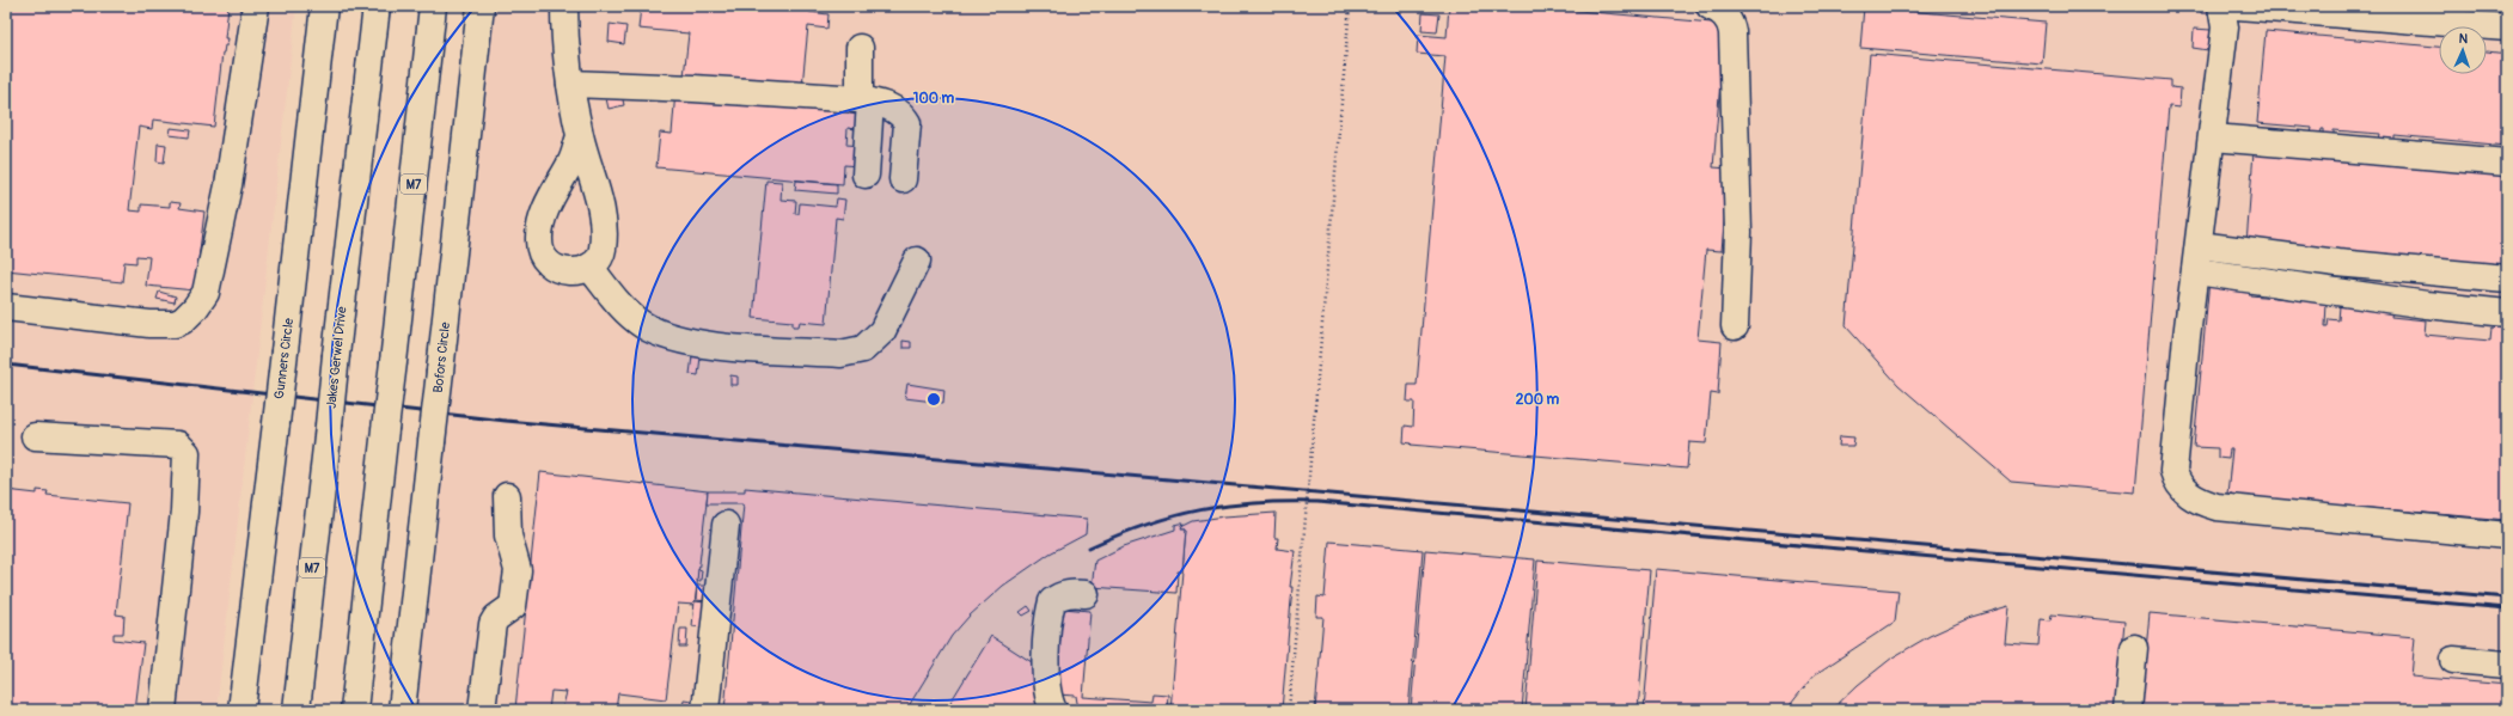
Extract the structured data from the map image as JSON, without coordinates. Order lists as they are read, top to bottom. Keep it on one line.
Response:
{"streets":{"main road":["M7","Jakes Gerwel Drive","Bofors Circle","Gunners Circle"]},"north":"top","rings":["100 m","200 m"]}
